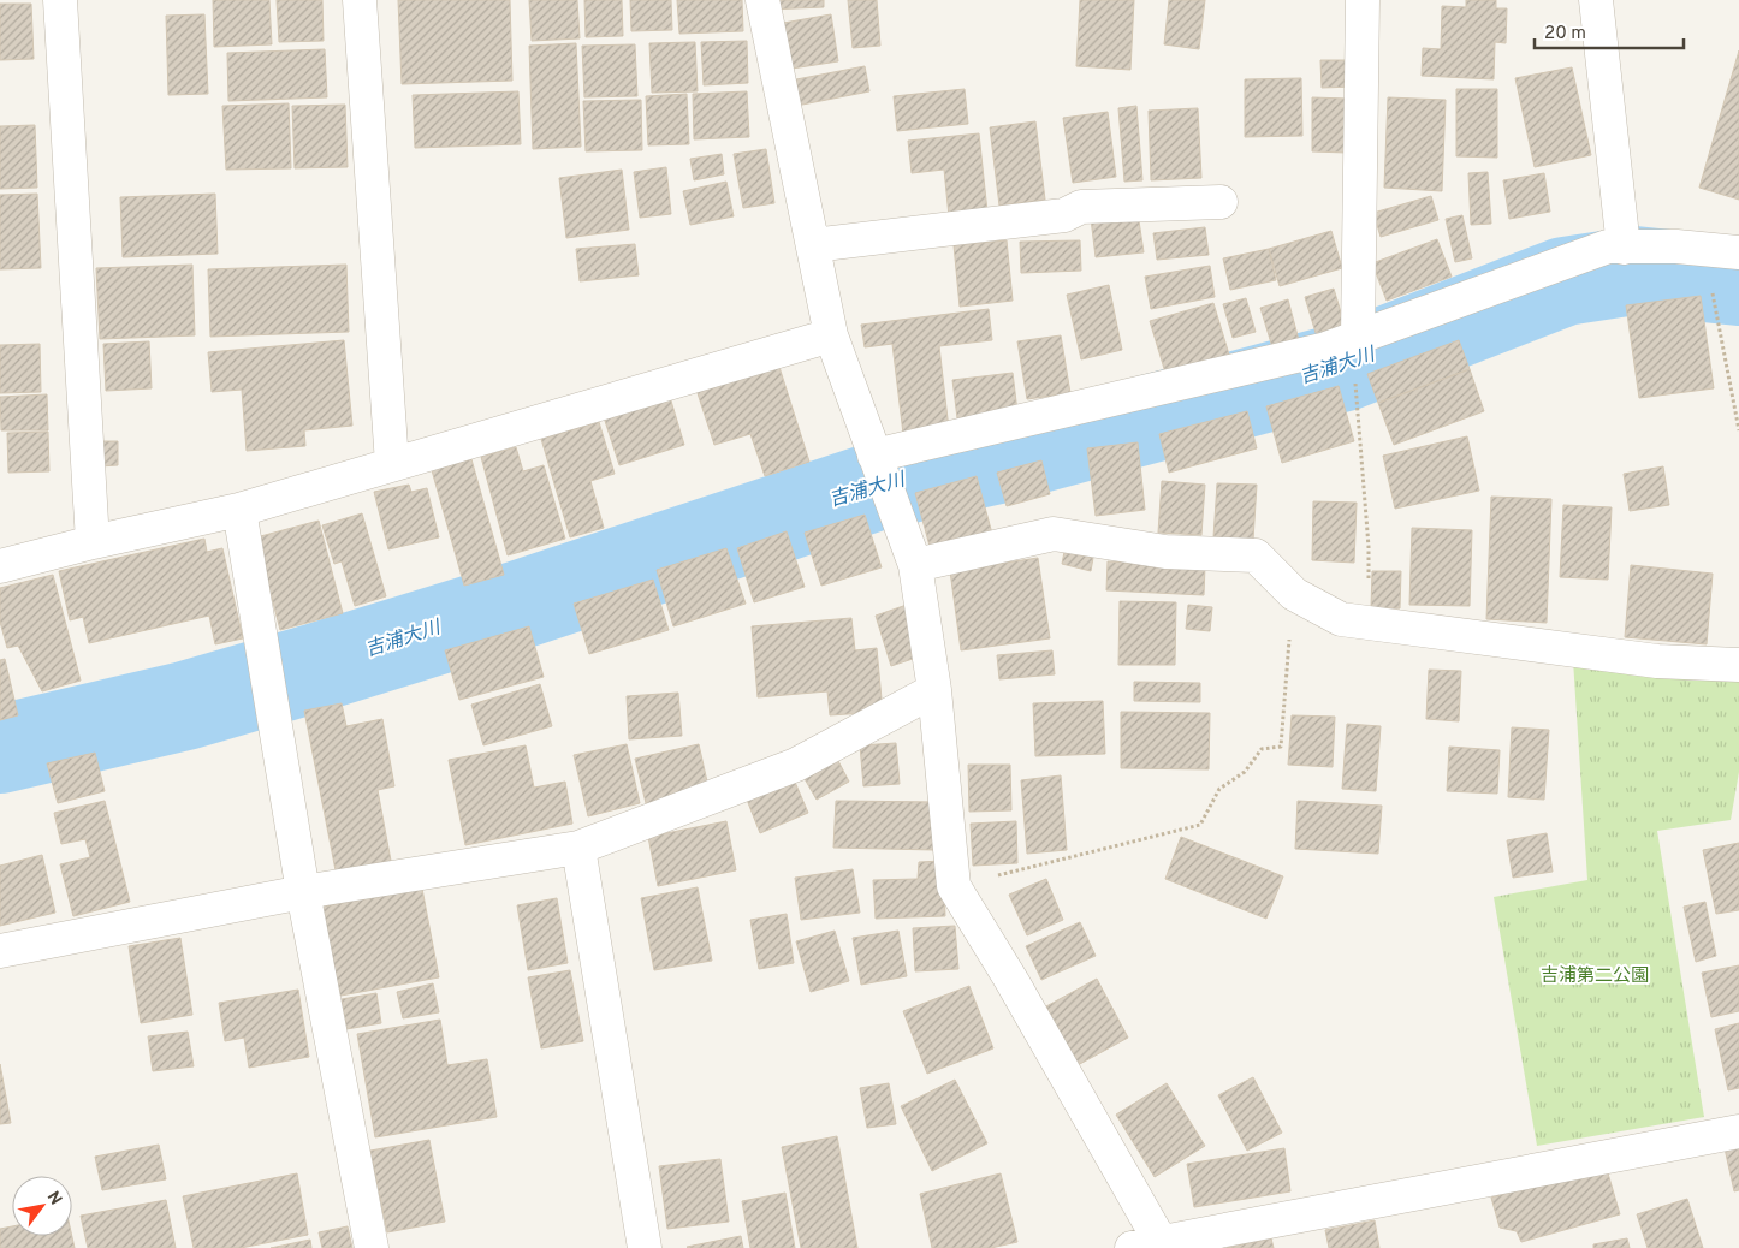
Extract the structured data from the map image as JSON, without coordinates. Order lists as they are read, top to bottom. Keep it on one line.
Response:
{"water":["吉浦大川"],"parks":["吉浦第二公園"],"scale_bar":"20 m","north":"top right"}
